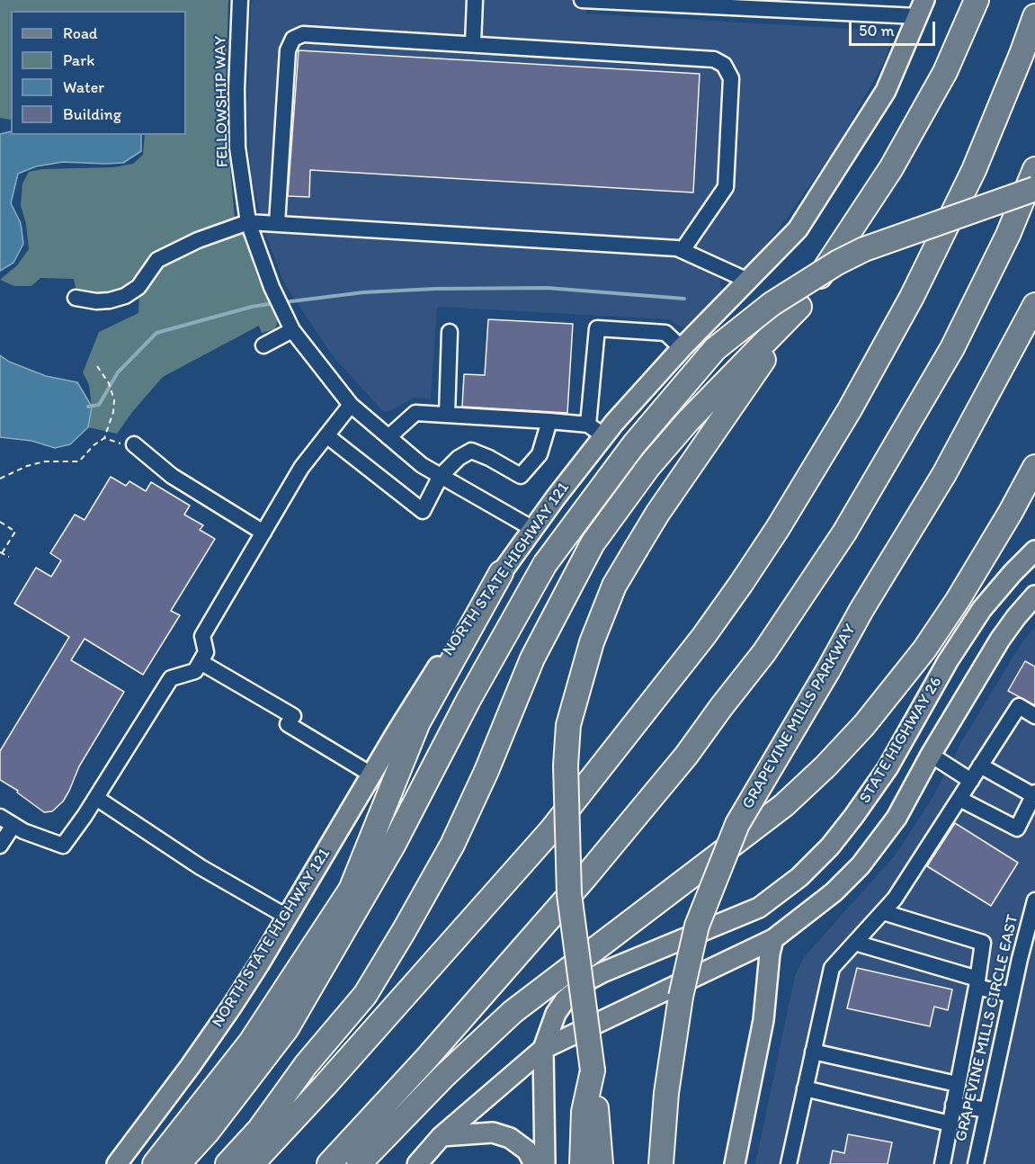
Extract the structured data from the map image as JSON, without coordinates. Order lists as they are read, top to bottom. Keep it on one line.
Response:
{"streets":{"highway":["GRAPEVINE MILLS PARKWAY"],"main road":["NORTH STATE HIGHWAY 121","STATE HIGHWAY 26"],"street":["FELLOWSHIP WAY","GRAPEVINE MILLS CIRCLE EAST"]},"crossings":[["FELLOWSHIP WAY","NORTH STATE HIGHWAY 121"]],"legend":["Road","Park","Water","Building"],"scale_bar":"50 m"}
